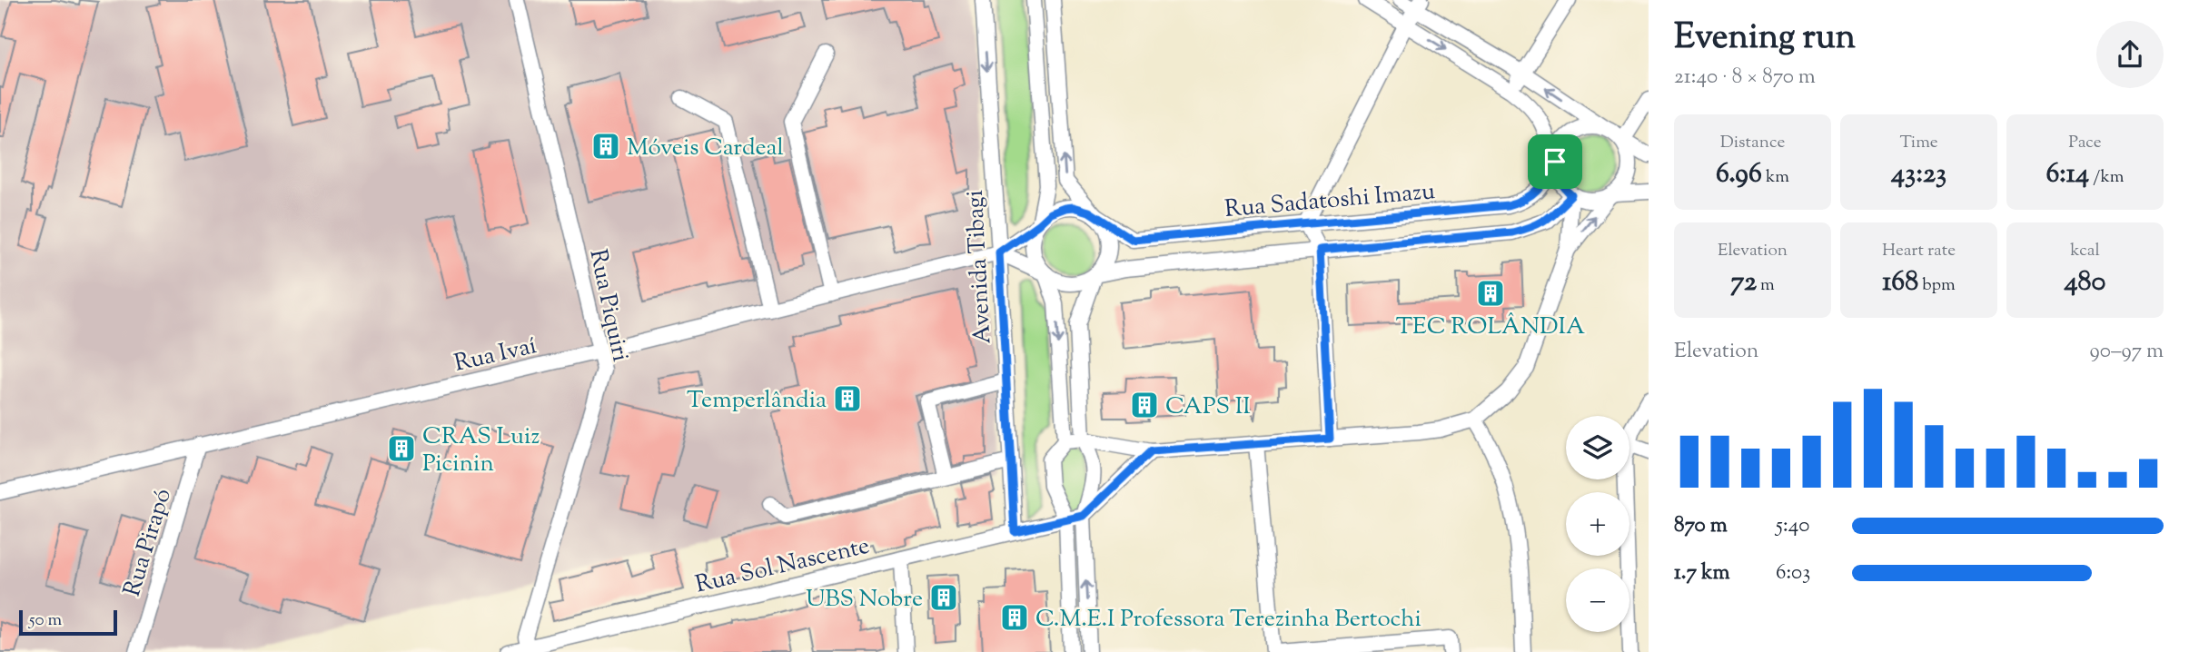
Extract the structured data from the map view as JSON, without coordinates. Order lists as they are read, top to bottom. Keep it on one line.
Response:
{"streets":{"street":["Rua Sadatoshi Imazu","Avenida Tibagi","Rua Piquiri","Rua Ivaí","Rua Pirapó","Rua Sol Nascente"]},"crossings":[["Rua Sadatoshi Imazu","Rua Ivaí"],["Avenida Tibagi","Rua Ivaí"],["Avenida Tibagi","Rua Sol Nascente"],["Rua Piquiri","Rua Ivaí"],["Rua Piquiri","Rua Sol Nascente"],["Rua Ivaí","Rua Pirapó"]],"places":{"building":["Móveis Cardeal","TEC ROLÂNDIA","Temperlândia","CAPS II","CRAS Luiz Picinin","UBS Nobre","C.M.E.I Professora Terezinha Bertochi"]},"scale_bar":"50 m","page":{"heading":["Evening run","21:40 · 8 × 870 m"],"stats":[["Distance","6.96 km"],["Time","43:23"],["Pace","6:14 /km"],["Elevation","72 m"],["Heart rate","168 bpm"],["kcal","480"]],"chart":["Elevation","90–97 m"],"map_buttons":["+","−"],"list":[{"name":"870 m","note":"5:40"},{"name":"1.7 km","note":"6:03"}],"scale":"50 m"}}
